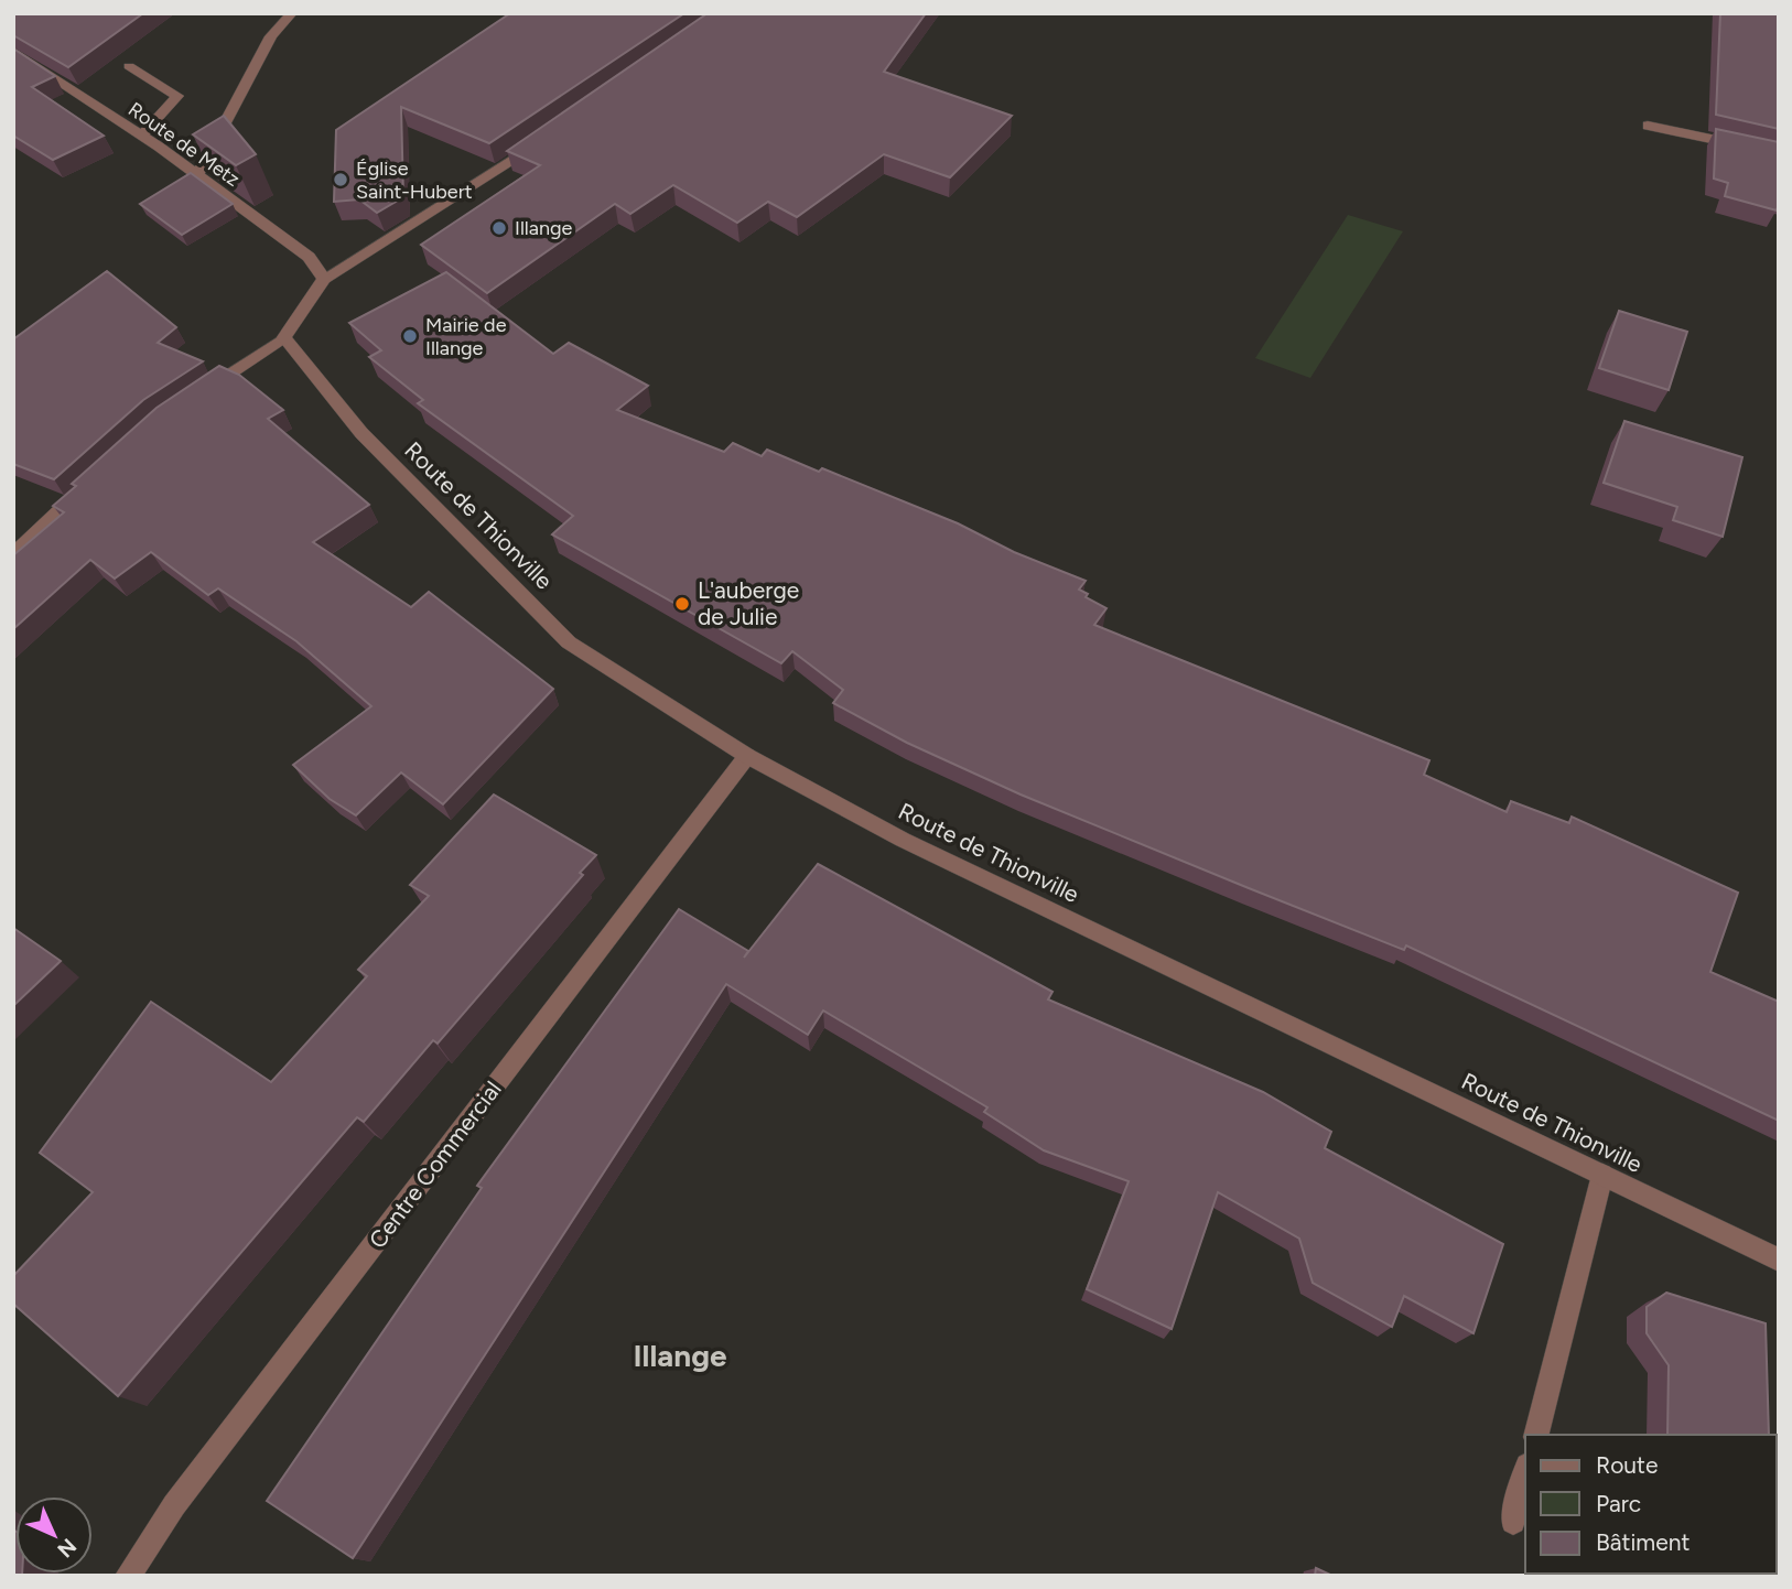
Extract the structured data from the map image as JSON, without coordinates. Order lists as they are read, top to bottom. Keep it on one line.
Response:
{"streets":{"street":["Route de Metz","Route de Thionville","Centre Commercial"]},"crossings":[["Route de Thionville","Centre Commercial"]],"districts":["Illange"],"places":["Église Saint-Hubert","Illange","Mairie de Illange","L'auberge de Julie"],"legend":["Route","Parc","Bâtiment"],"north":"bottom right"}
